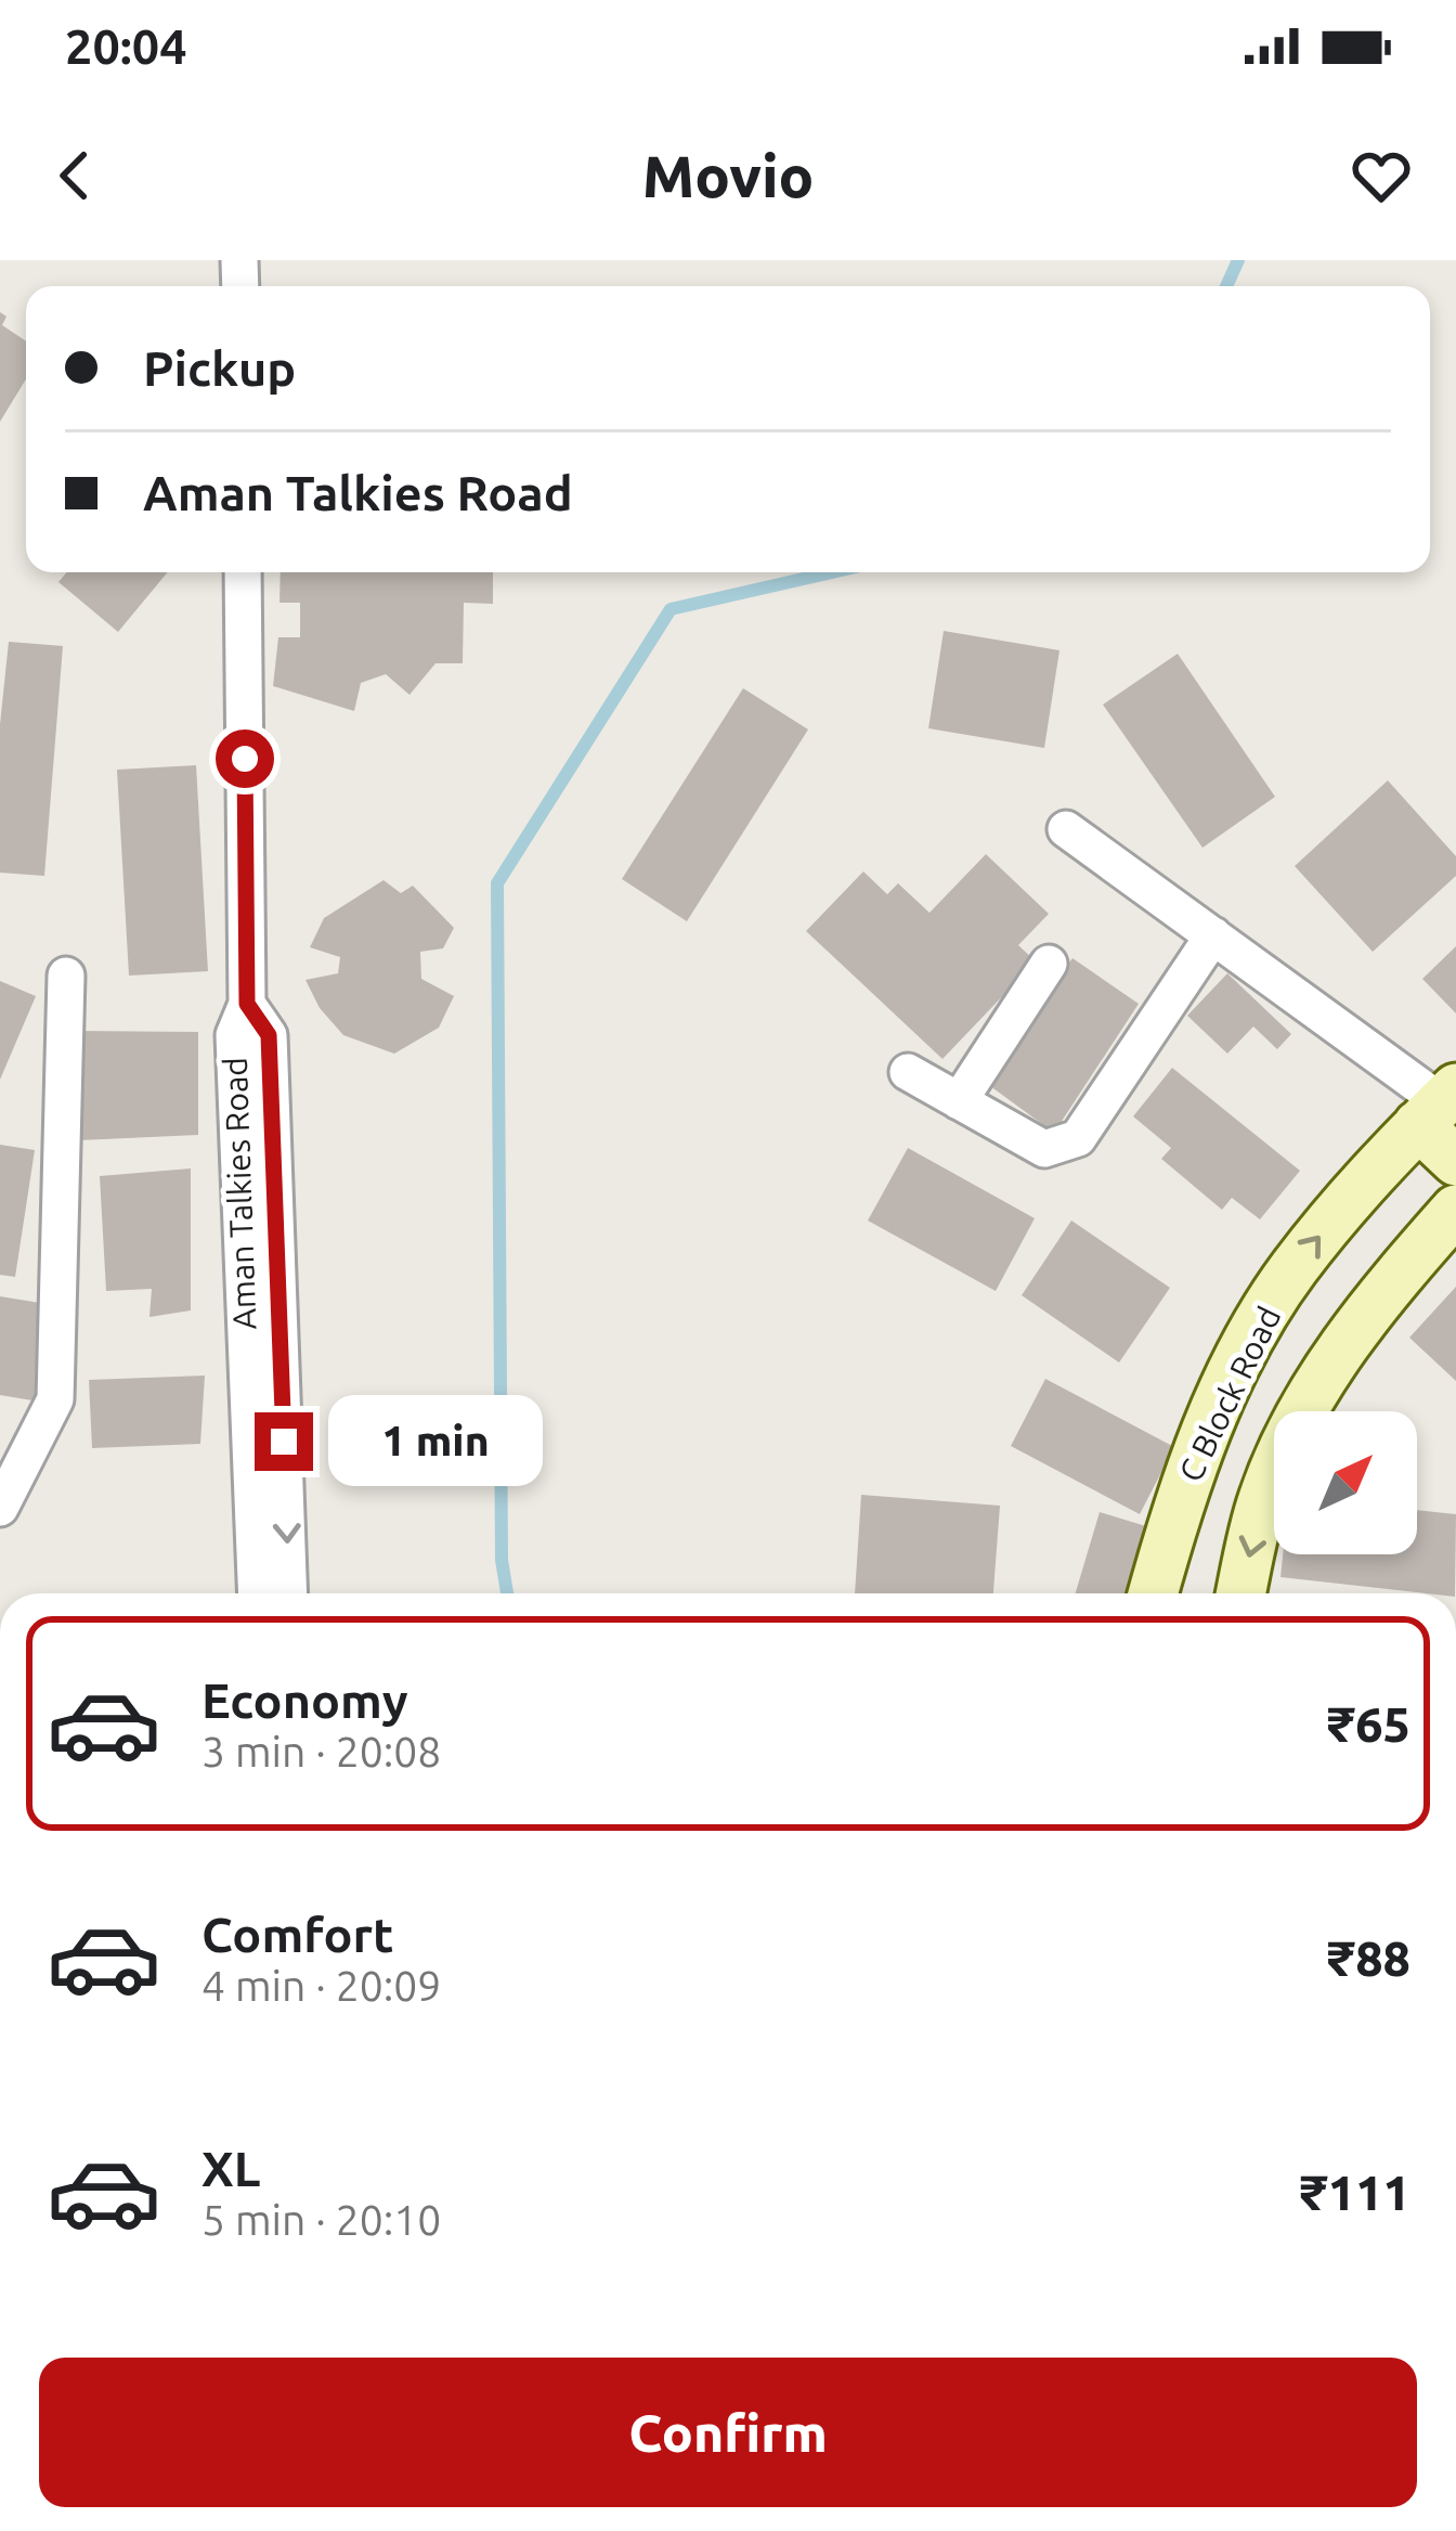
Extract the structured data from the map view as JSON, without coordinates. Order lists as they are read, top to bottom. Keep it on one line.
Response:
{"streets":{"street":["Aman Talkies Road","C Block Road"]},"north":"top right","page":{"status":"20:04","header":"Movio","banner":["Pickup","Aman Talkies Road"],"bubble":"1 min","list":[{"name":"Economy","note":"3 min · 20:08","value":"₹65"},{"name":"Comfort","note":"4 min · 20:09","value":"₹88"},{"name":"XL","note":"5 min · 20:10","value":"₹111"}],"buttons":"Confirm"}}
